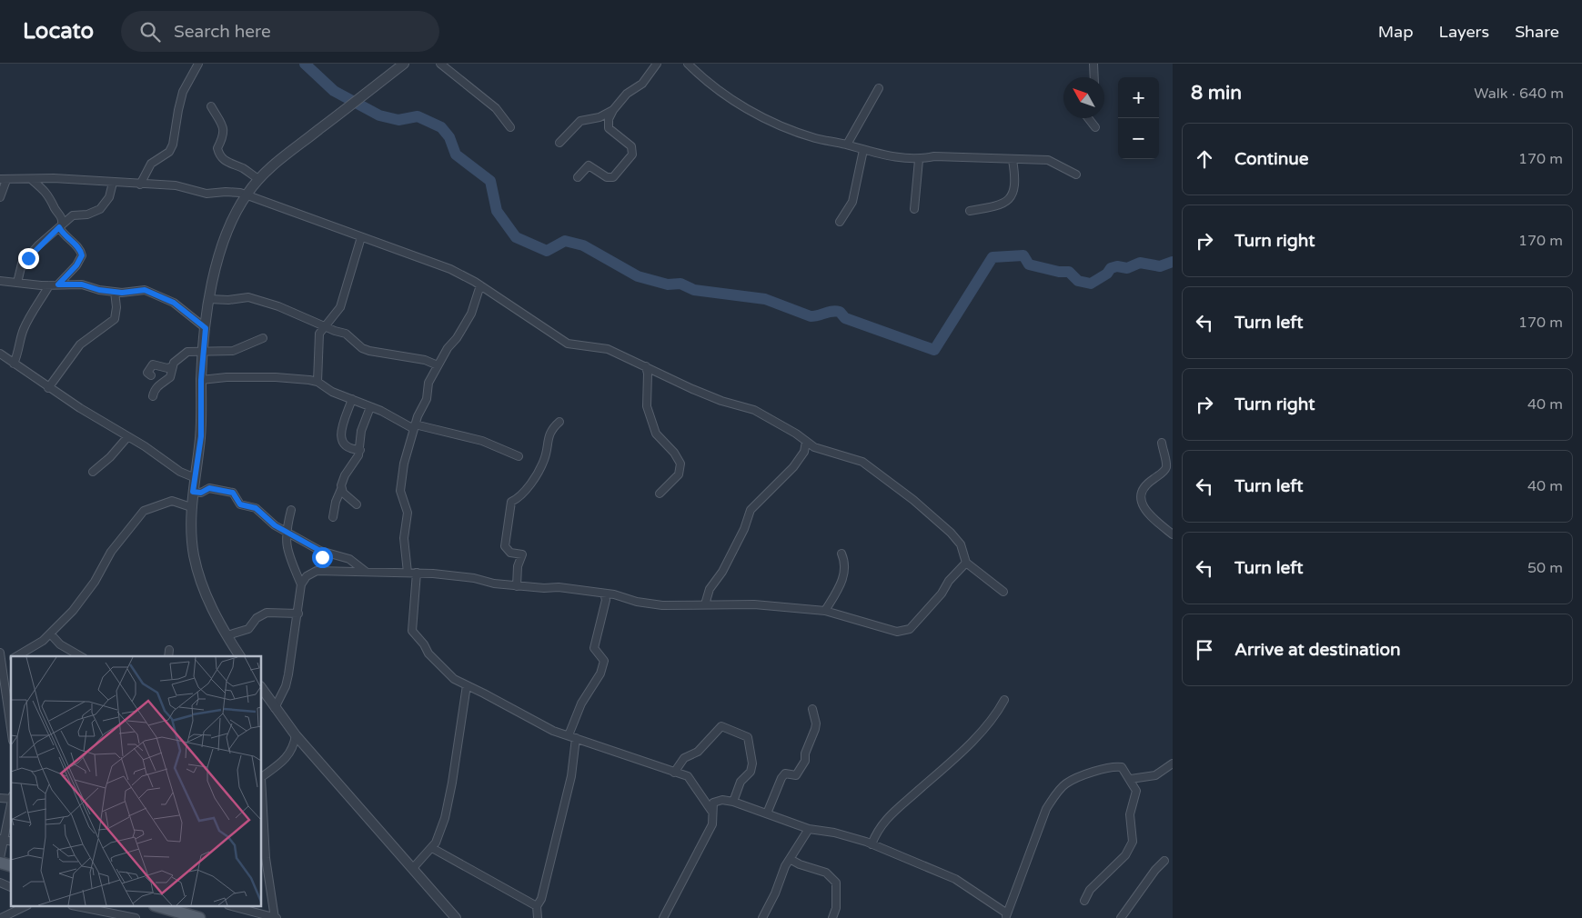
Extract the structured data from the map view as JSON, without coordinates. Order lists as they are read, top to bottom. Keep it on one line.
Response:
{"north":"top left","page":{"header":"Locato","search":"Search here","nav":["Map","Layers","Share"],"heading":["8 min","Walk · 640 m"],"map_buttons":["+","−"],"list":[["Continue","170 m"],["Turn right","170 m"],["Turn left","170 m"],["Turn right","40 m"],["Turn left","40 m"],["Turn left","50 m"],"Arrive at destination"]}}
